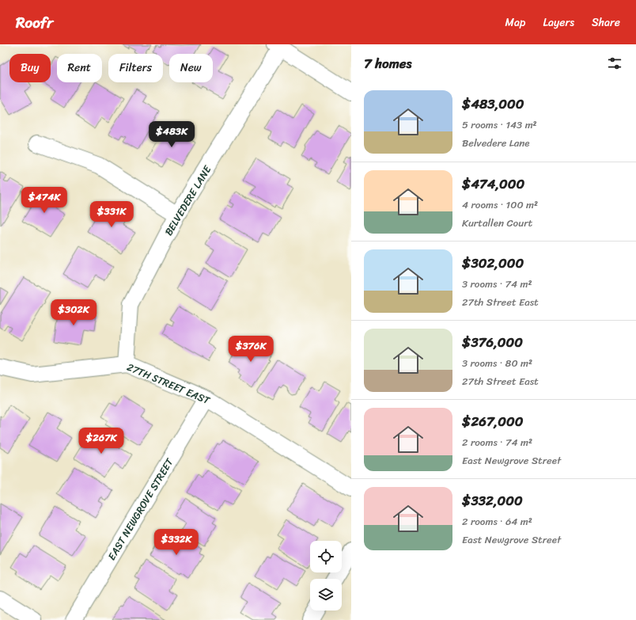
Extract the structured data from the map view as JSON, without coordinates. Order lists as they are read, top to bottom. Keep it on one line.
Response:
{"streets":{"street":["BELVEDERE LANE","27TH STREET EAST","EAST NEWGROVE STREET"]},"crossings":[["BELVEDERE LANE","27TH STREET EAST"],["27TH STREET EAST","EAST NEWGROVE STREET"]],"page":{"header":"Roofr","nav":["Map","Layers","Share"],"heading":"7 homes","chip":["Buy","Rent","Filters","New"],"list":[{"name":"$483,000","note":"5 rooms · 143 m² · Belvedere Lane"},{"name":"$474,000","note":"4 rooms · 100 m² · Kurtallen Court"},{"name":"$302,000","note":"3 rooms · 74 m² · 27th Street East"},{"name":"$376,000","note":"3 rooms · 80 m² · 27th Street East"},{"name":"$267,000","note":"2 rooms · 74 m² · East Newgrove Street"},{"name":"$332,000","note":"2 rooms · 64 m² · East Newgrove Street"}],"price":["$483K","$474K","$331K","$302K","$376K","$267K","$332K"]}}
